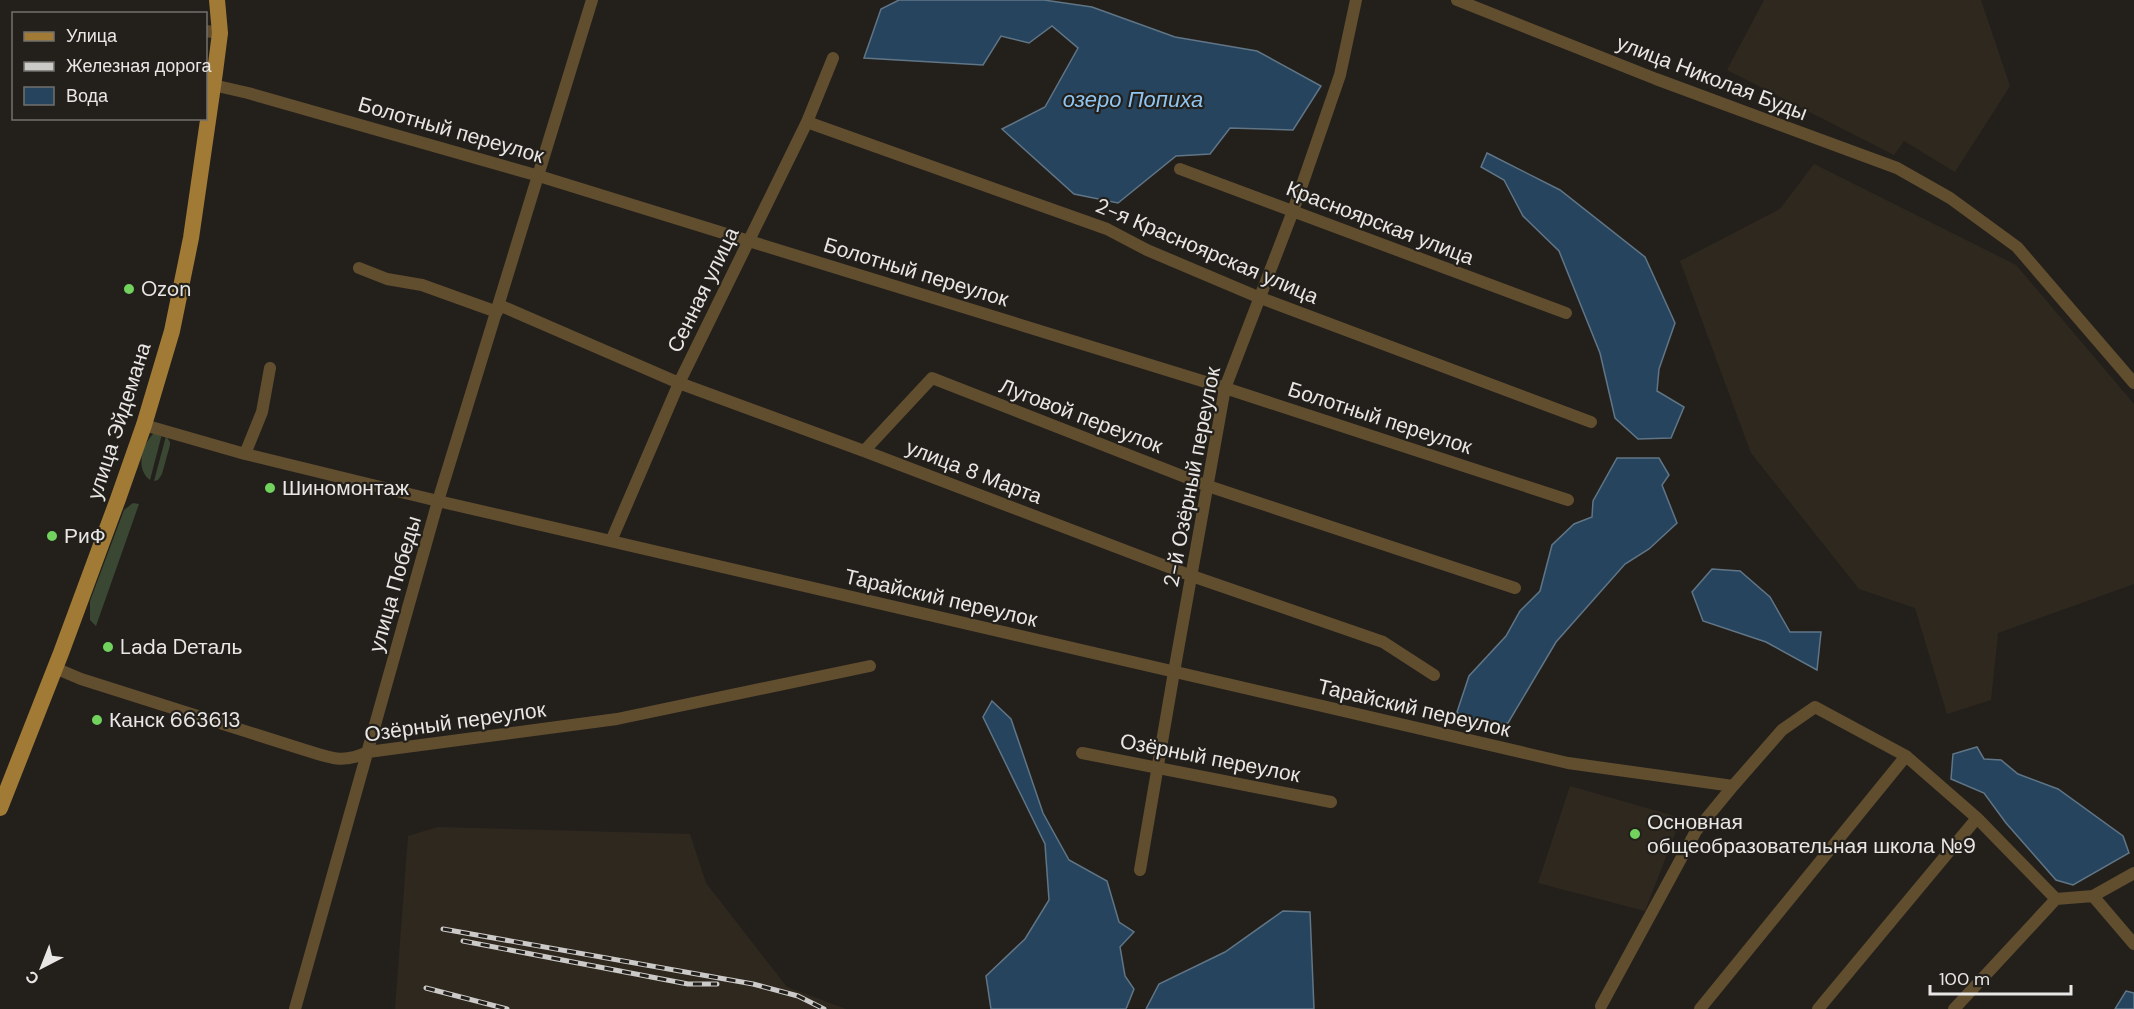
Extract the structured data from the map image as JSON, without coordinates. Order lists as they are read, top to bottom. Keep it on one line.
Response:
{"streets":{"main road":["улица Эйдемана"],"street":["улица Николая Буды","Болотный переулок","Красноярская улица","2-я Красноярская улица","Сенная улица","Луговой переулок","улица 8 Марта","2-й Озёрный переулок","улица Победы","Тарайский переулок","Озёрный переулок"]},"crossings":[["Болотный переулок","Сенная улица"],["Болотный переулок","улица Эйдемана"],["Болотный переулок","2-й Озёрный переулок"],["Болотный переулок","улица Победы"],["Красноярская улица","2-й Озёрный переулок"],["2-я Красноярская улица","Сенная улица"],["2-я Красноярская улица","2-й Озёрный переулок"],["Сенная улица","улица 8 Марта"],["Сенная улица","Тарайский переулок"],["Луговой переулок","улица 8 Марта"],["Луговой переулок","2-й Озёрный переулок"],["улица Эйдемана","Тарайский переулок"],["улица Эйдемана","Озёрный переулок"],["улица 8 Марта","2-й Озёрный переулок"],["улица 8 Марта","улица Победы"],["2-й Озёрный переулок","Тарайский переулок"],["2-й Озёрный переулок","Озёрный переулок"],["улица Победы","Тарайский переулок"],["улица Победы","Озёрный переулок"]],"water":["озеро Попиха"],"places":["Ozon","Шиномонтаж","РиФ","Lada Dеталь","Канск 663613","Основная общеобразовательная школа №9"],"legend":["Улица","Железная дорога","Вода"],"scale_bar":"100 m","north":"bottom left"}
